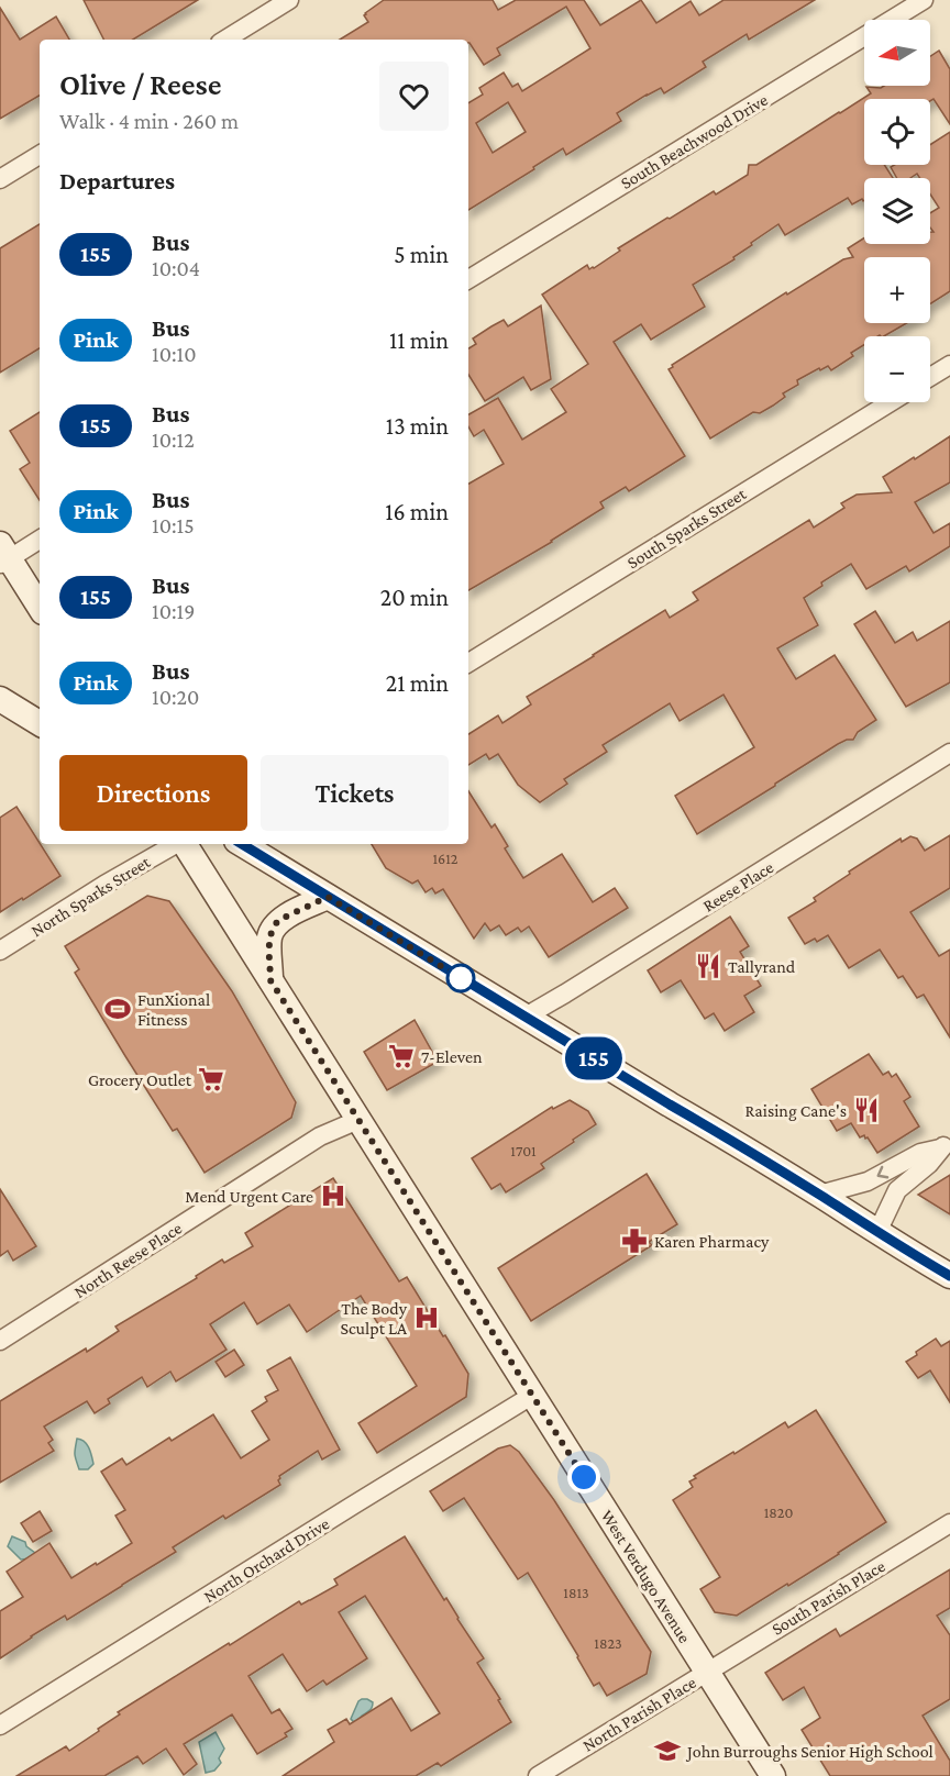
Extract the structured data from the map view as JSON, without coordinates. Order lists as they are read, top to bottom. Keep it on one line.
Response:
{"streets":{"main road":["West Verdugo Avenue"],"street":["South Beachwood Drive","South Sparks Street","Reese Place","North Sparks Street","North Reese Place","North Orchard Drive","South Parish Place","North Parish Place"]},"crossings":[["North Reese Place","West Verdugo Avenue"],["North Orchard Drive","West Verdugo Avenue"],["West Verdugo Avenue","South Parish Place"],["West Verdugo Avenue","North Parish Place"],["South Parish Place","North Parish Place"]],"places":{"restaurant":["Tallyrand","Raising Cane's"],"sports":["FunXional Fitness"],"supermarket":["7-Eleven","Grocery Outlet"],"hospital":["Mend Urgent Care","The Body Sculpt LA"],"pharmacy":["Karen Pharmacy"],"school or university":["John Burroughs Senior High School"]},"lines":["bus line 155"],"house_numbers":["1612","1701","1820","1813","1823"],"north":"left","page":{"on_map":"155","map_buttons":["+","−"],"heading":[["Olive / Reese","Walk · 4 min · 260 m"],"Departures"],"list":[{"mark":"155","name":"Bus","note":"10:04","value":"5 min"},{"mark":"Pink","name":"Bus","note":"10:10","value":"11 min"},{"mark":"155","name":"Bus","note":"10:12","value":"13 min"},{"mark":"Pink","name":"Bus","note":"10:15","value":"16 min"},{"mark":"155","name":"Bus","note":"10:19","value":"20 min"},{"mark":"Pink","name":"Bus","note":"10:20","value":"21 min"}],"buttons":["Directions","Tickets"]}}
